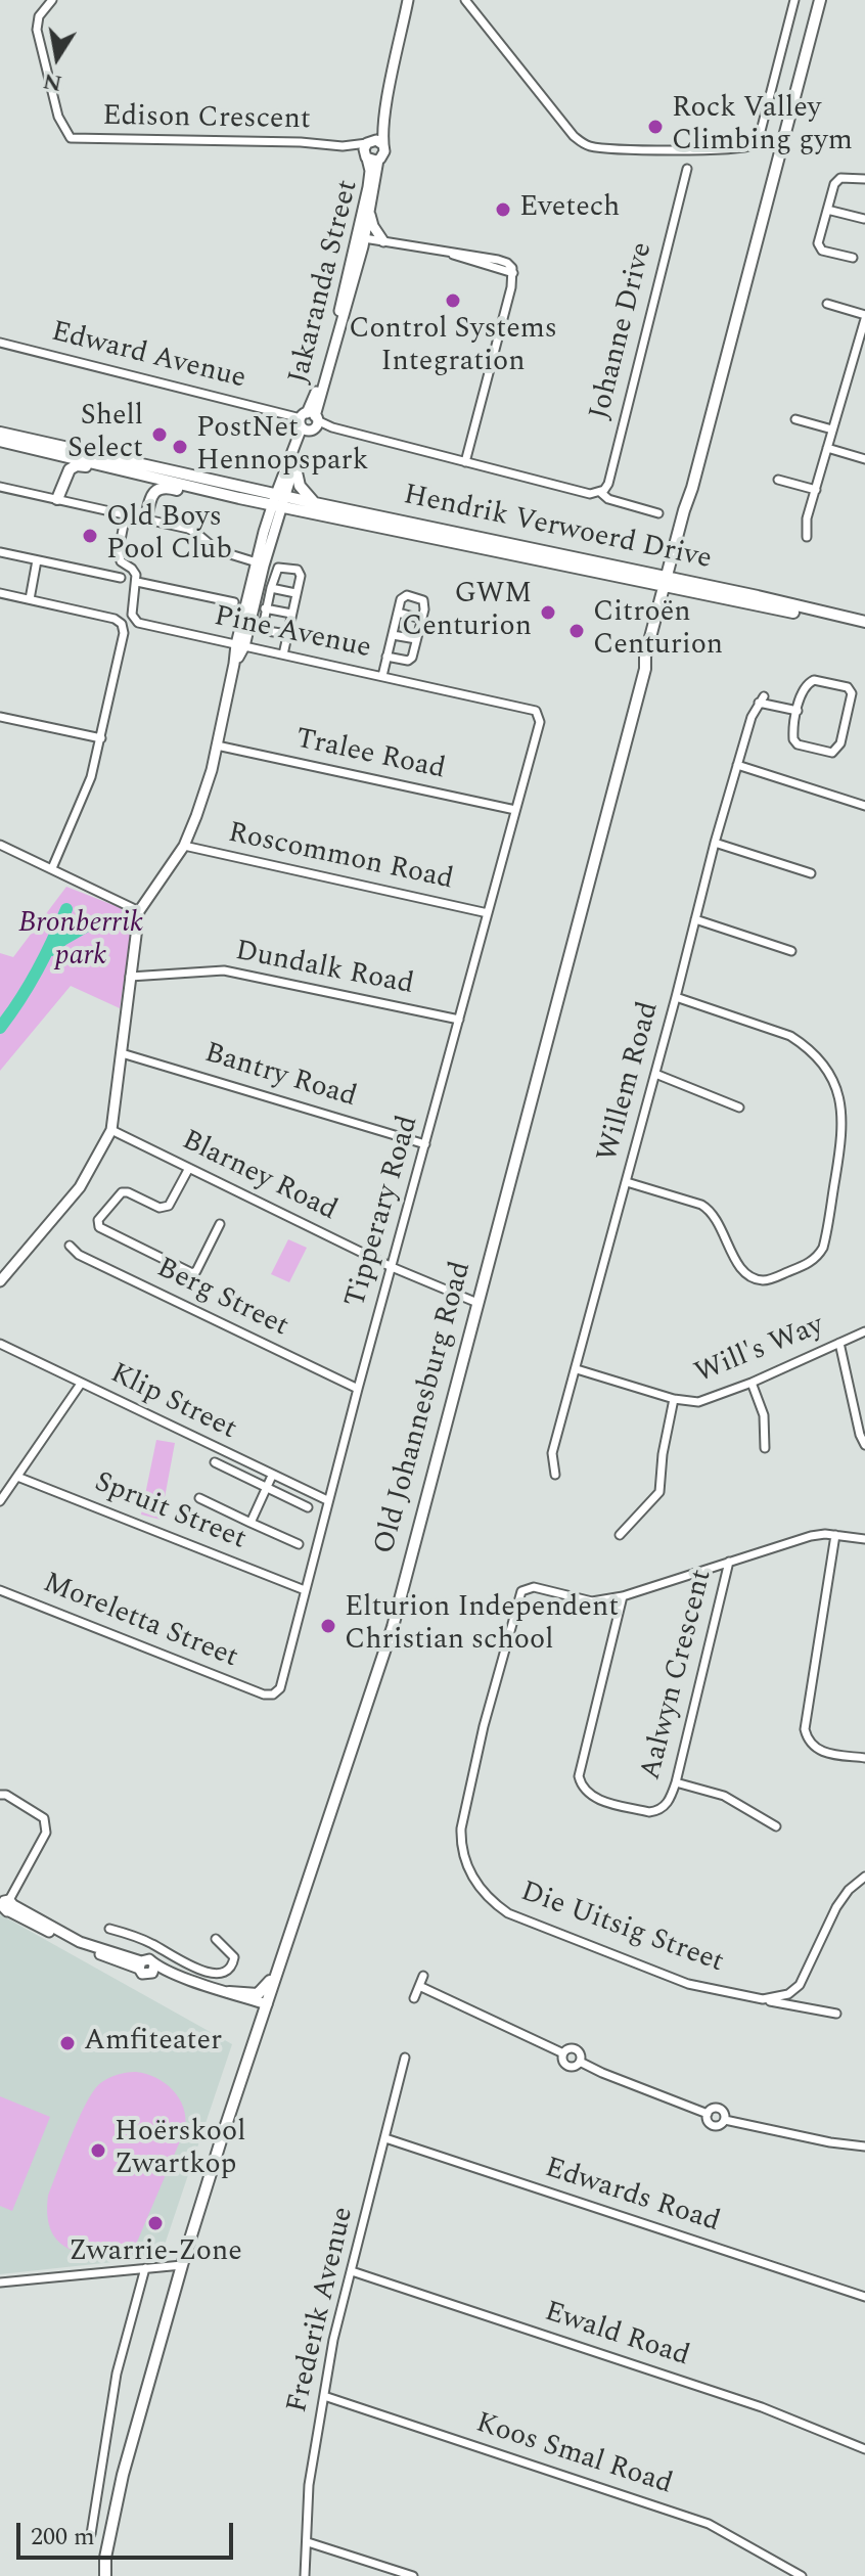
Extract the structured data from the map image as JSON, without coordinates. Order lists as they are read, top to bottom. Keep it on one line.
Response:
{"streets":{"main road":["Hendrik Verwoerd Drive","Old Johannesburg Road"],"street":["Edison Crescent","Jakaranda Street","Johanne Drive","Edward Avenue","Pine Avenue","Tralee Road","Roscommon Road","Dundalk Road","Bantry Road","Willem Road","Blarney Road","Tipperary Road","Berg Street","Will's Way","Klip Street","Spruit Street","Moreletta Street","Aalwyn Crescent","Die Uitsig Street","Edwards Road","Frederik Avenue","Ewald Road","Koos Smal Road"]},"crossings":[["Edison Crescent","Jakaranda Street"],["Jakaranda Street","Edward Avenue"],["Jakaranda Street","Hendrik Verwoerd Drive"],["Johanne Drive","Edward Avenue"],["Hendrik Verwoerd Drive","Old Johannesburg Road"],["Pine Avenue","Tipperary Road"],["Tralee Road","Tipperary Road"],["Roscommon Road","Tipperary Road"],["Dundalk Road","Tipperary Road"],["Bantry Road","Tipperary Road"],["Willem Road","Will's Way"],["Blarney Road","Tipperary Road"],["Blarney Road","Old Johannesburg Road"],["Tipperary Road","Berg Street"],["Tipperary Road","Klip Street"],["Tipperary Road","Spruit Street"],["Tipperary Road","Moreletta Street"],["Aalwyn Crescent","Die Uitsig Street"],["Edwards Road","Frederik Avenue"],["Frederik Avenue","Ewald Road"],["Frederik Avenue","Koos Smal Road"]],"parks":["Bronberrik park"],"places":["Rock Valley Climbing gym","Evetech","Control Systems Integration","Shell Select","PostNet Hennopspark","Old Boys Pool Club","GWM Centurion","Citroën Centurion","Elturion Independent Christian school","Amfiteater","Hoërskool Zwartkop","Zwarrie-Zone"],"scale_bar":"200 m","north":"bottom"}
